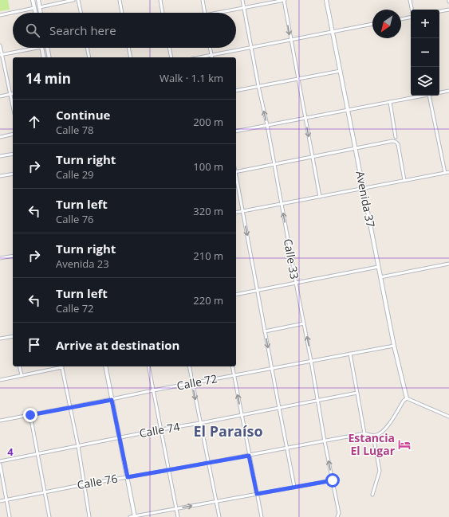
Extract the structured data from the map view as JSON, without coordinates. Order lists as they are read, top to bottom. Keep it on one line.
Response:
{"streets":{"street":["Avenida 37","Calle 33","Calle 72","Calle 74","Calle 76"]},"crossings":[["Avenida 37","Calle 72"],["Calle 33","Calle 72"],["Calle 33","Calle 74"],["Calle 33","Calle 76"]],"one_way":["Calle 33"],"districts":["El Paraíso"],"places":{"hotel":["Estancia El Lugar"]},"north":"bottom left","page":{"map_buttons":["+","−"],"search":"Search here","heading":["14 min","Walk · 1.1 km"],"list":[["Continue","Calle 78","200 m"],["Turn right","Calle 29","100 m"],["Turn left","Calle 76","320 m"],["Turn right","Avenida 23","210 m"],["Turn left","Calle 72","220 m"],"Arrive at destination"]},"grid":{"rows":["4"]}}
